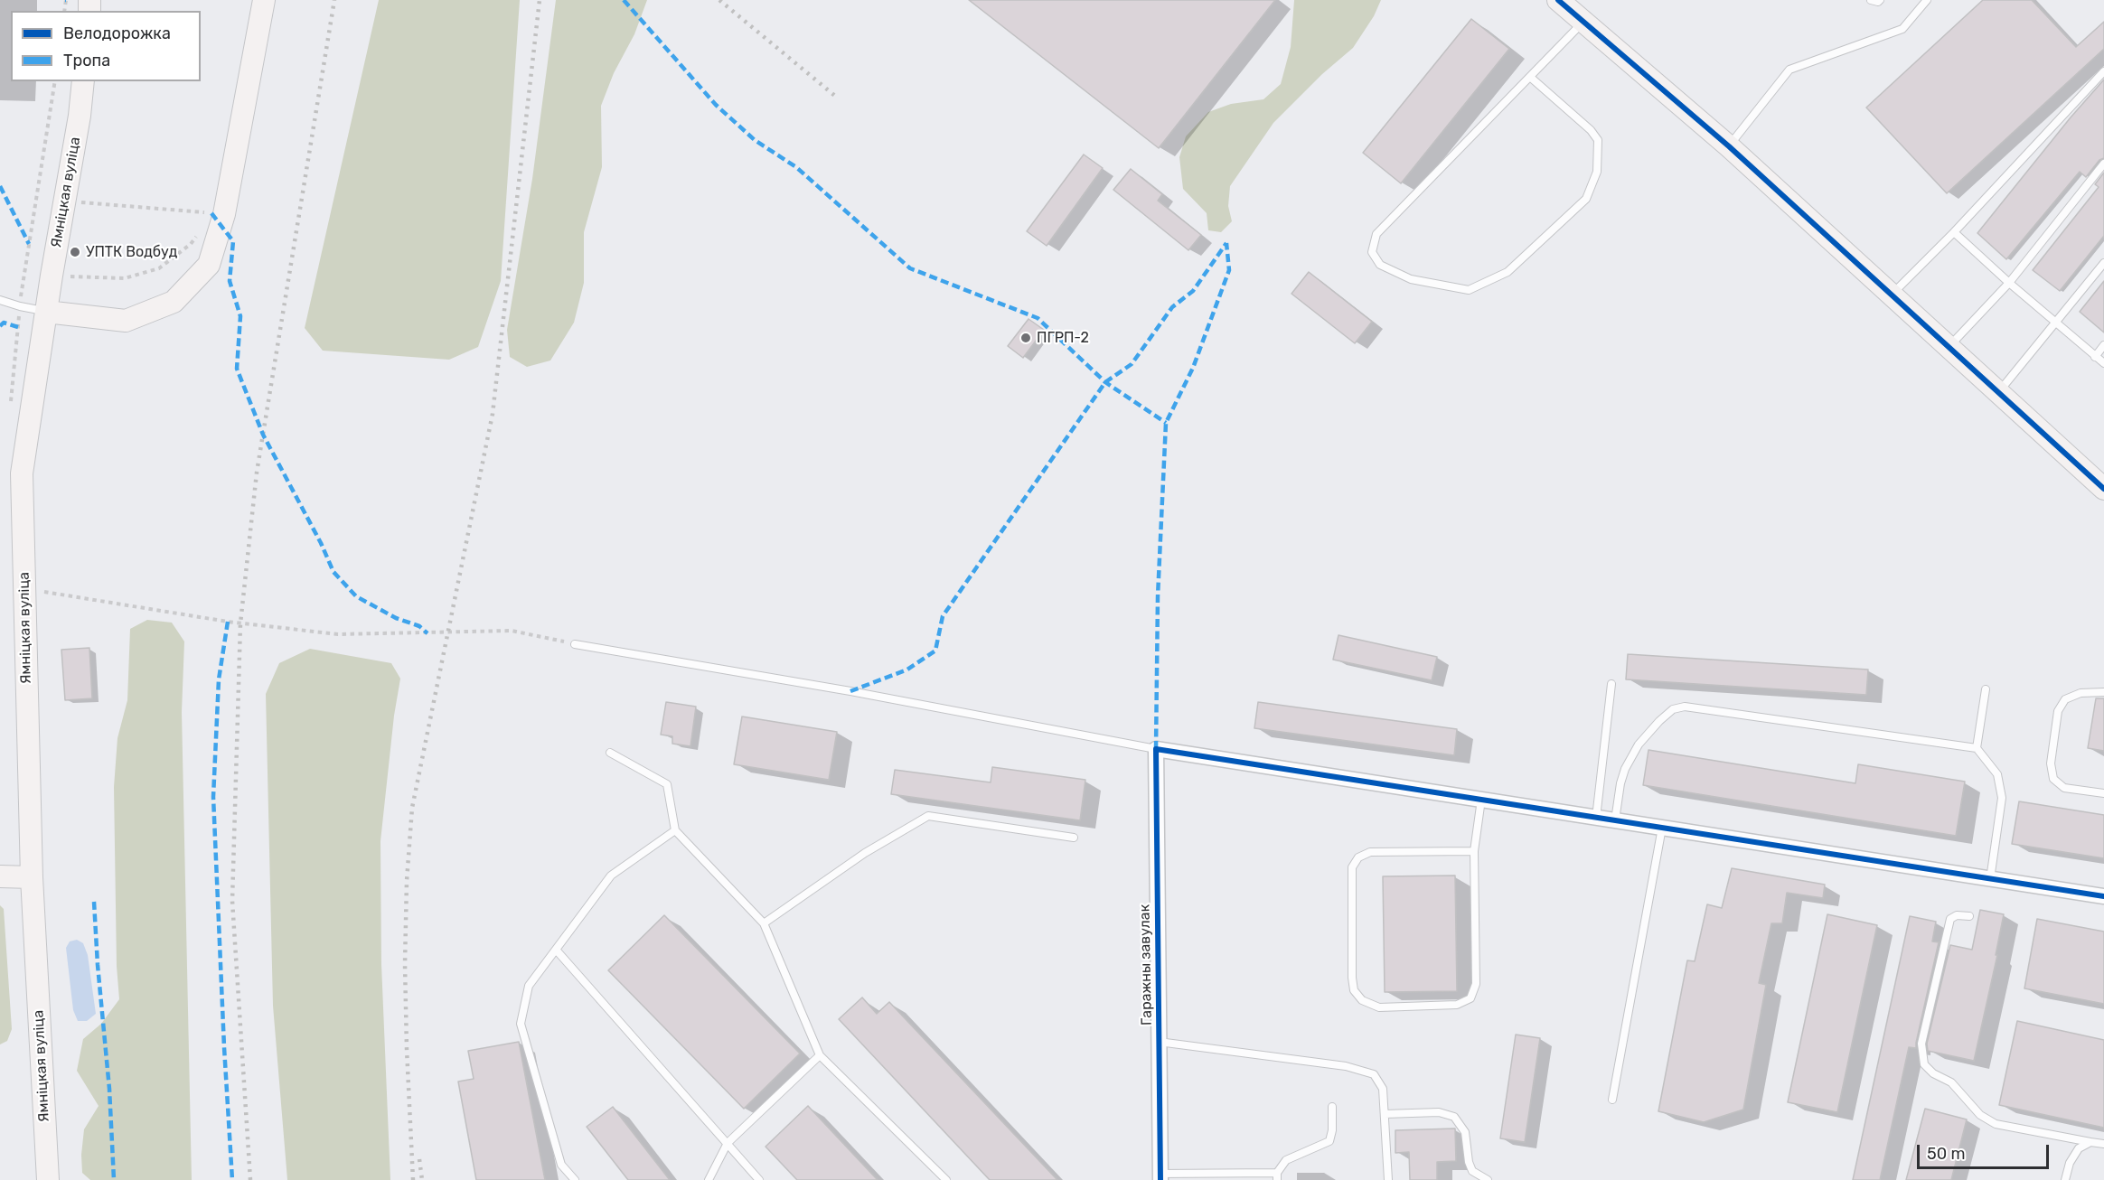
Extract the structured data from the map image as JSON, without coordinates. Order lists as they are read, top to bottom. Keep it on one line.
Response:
{"streets":{"main road":["Ямніцкая вуліца"],"street":["Гаражны завулак"]},"places":["УПТК Водбуд","ПГРП-2"],"legend":["Велодорожка","Тропа"],"scale_bar":"50 m"}
